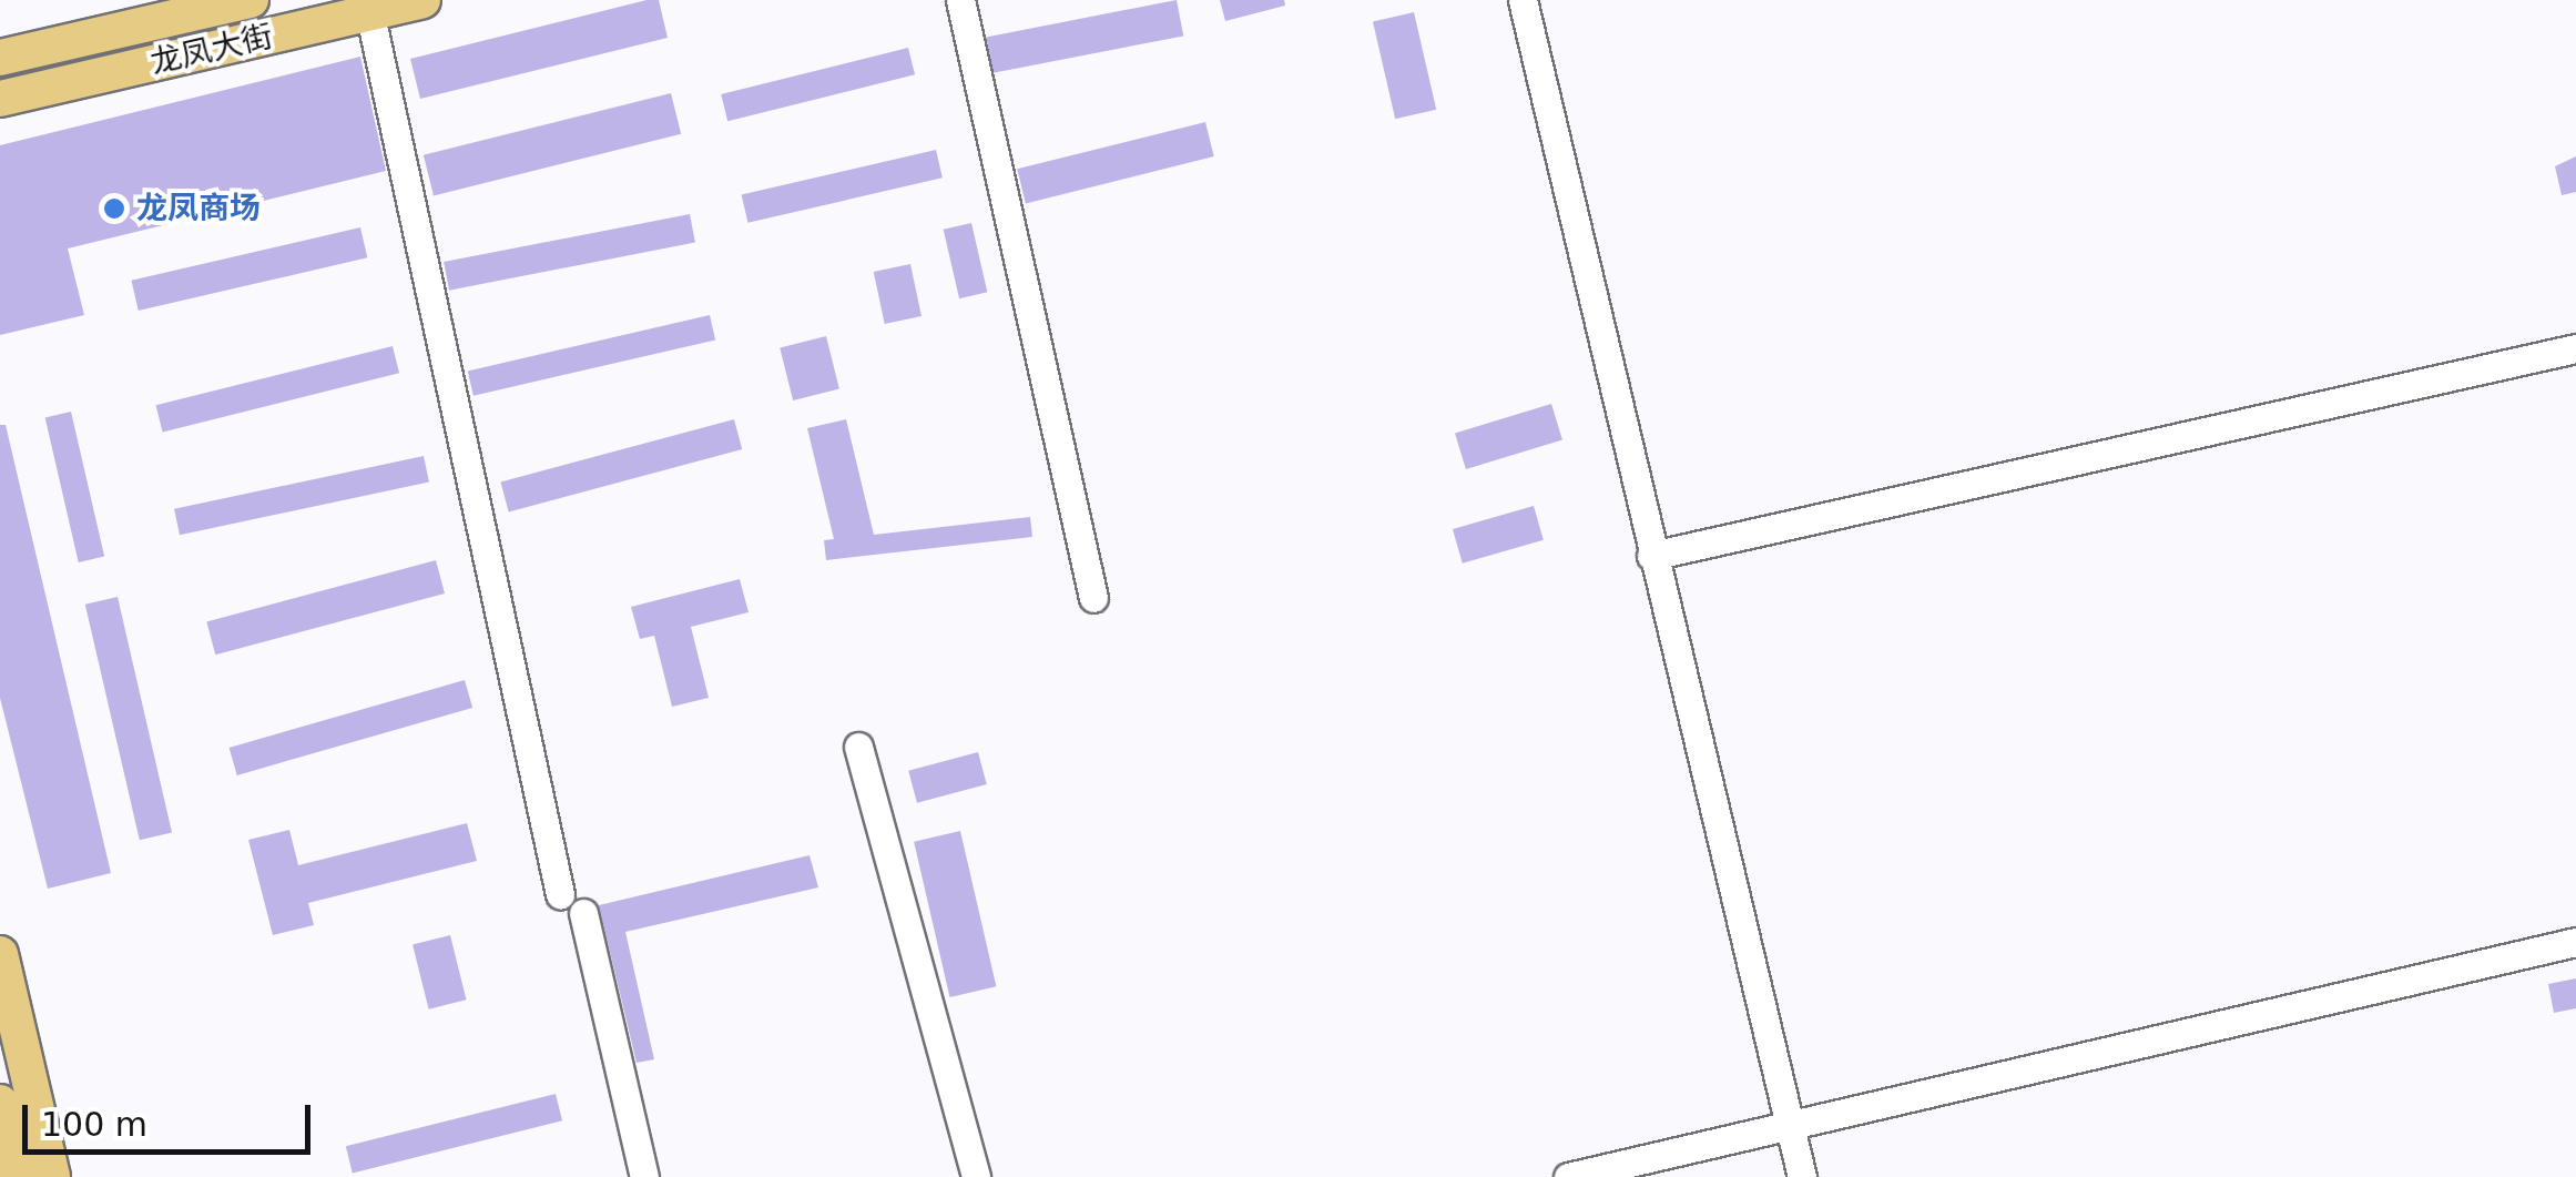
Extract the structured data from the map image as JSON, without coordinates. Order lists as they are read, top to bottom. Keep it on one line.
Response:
{"streets":{"main road":["龙凤大街"]},"places":["龙凤商场"],"scale_bar":"100 m"}
